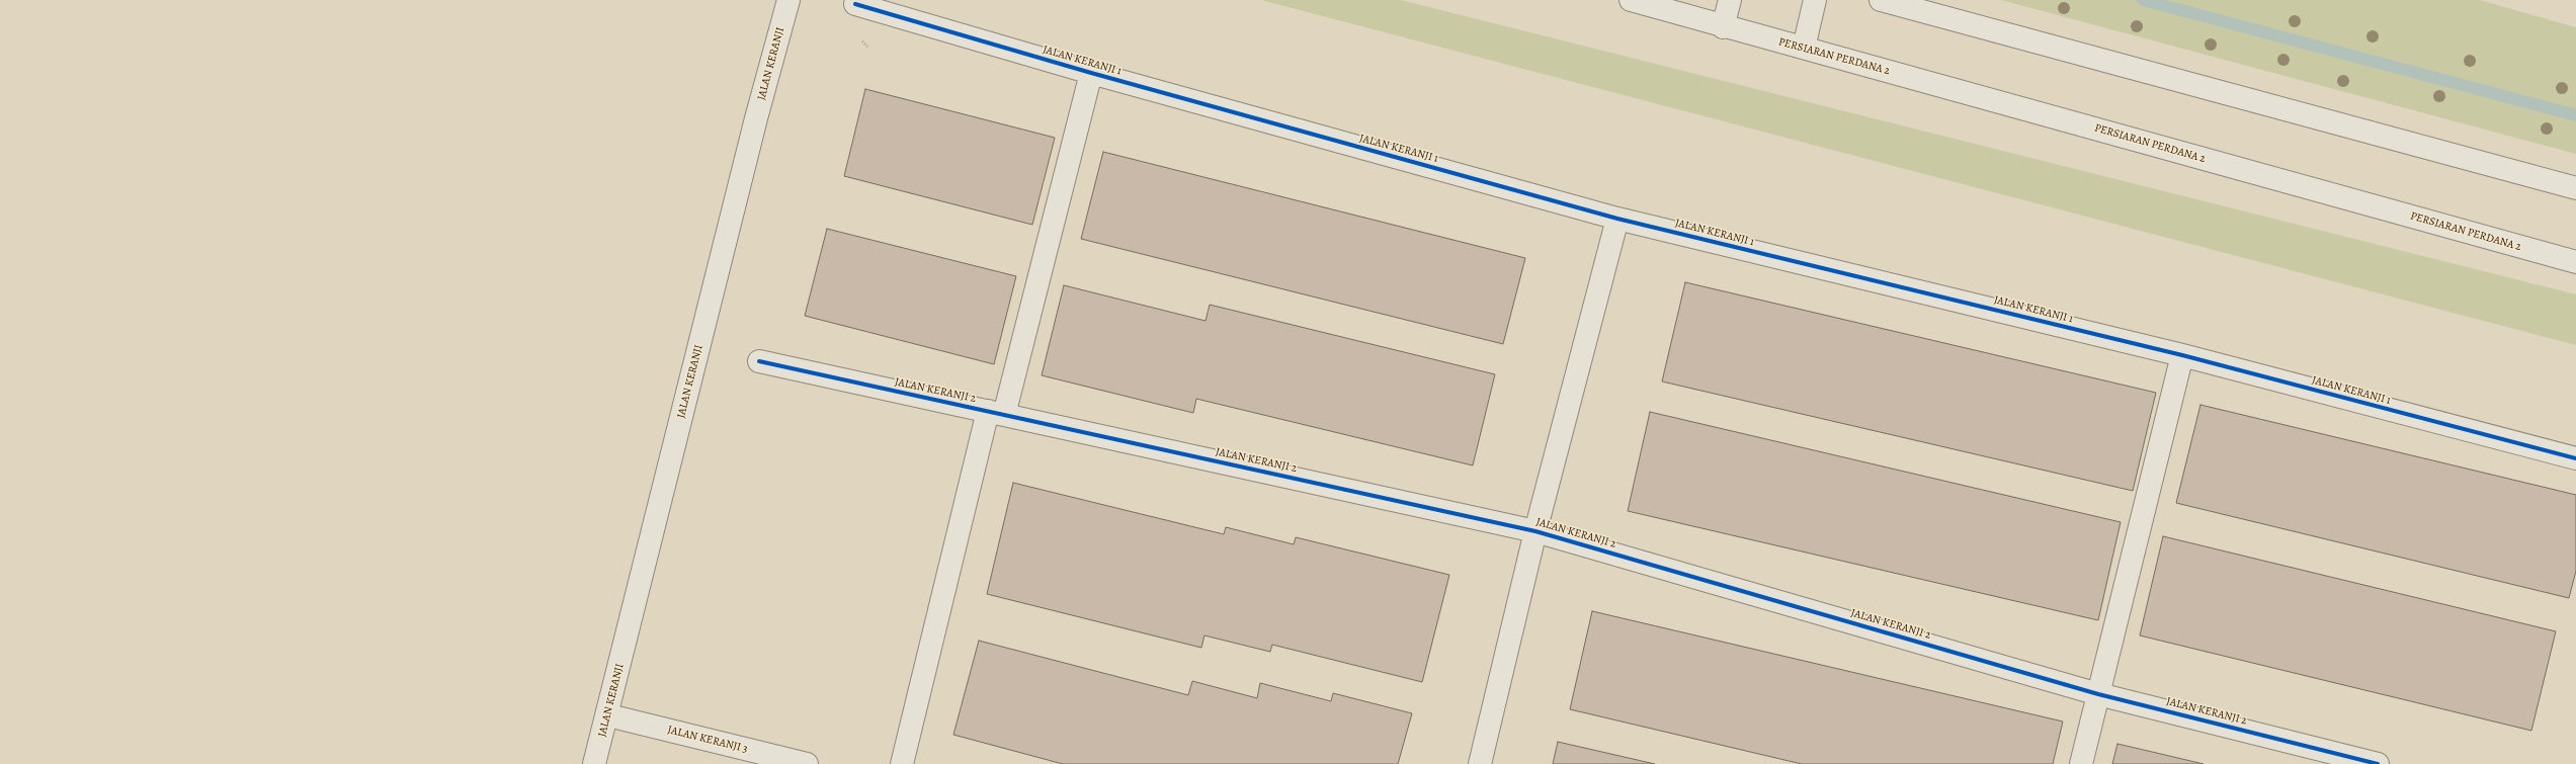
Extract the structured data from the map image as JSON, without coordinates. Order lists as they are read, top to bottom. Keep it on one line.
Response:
{"streets":{"street":["PERSIARAN PERDANA 2","JALAN KERANJI 1","JALAN KERANJI","JALAN KERANJI 2","JALAN KERANJI 3"]},"crossings":[["JALAN KERANJI","JALAN KERANJI 3"]]}
